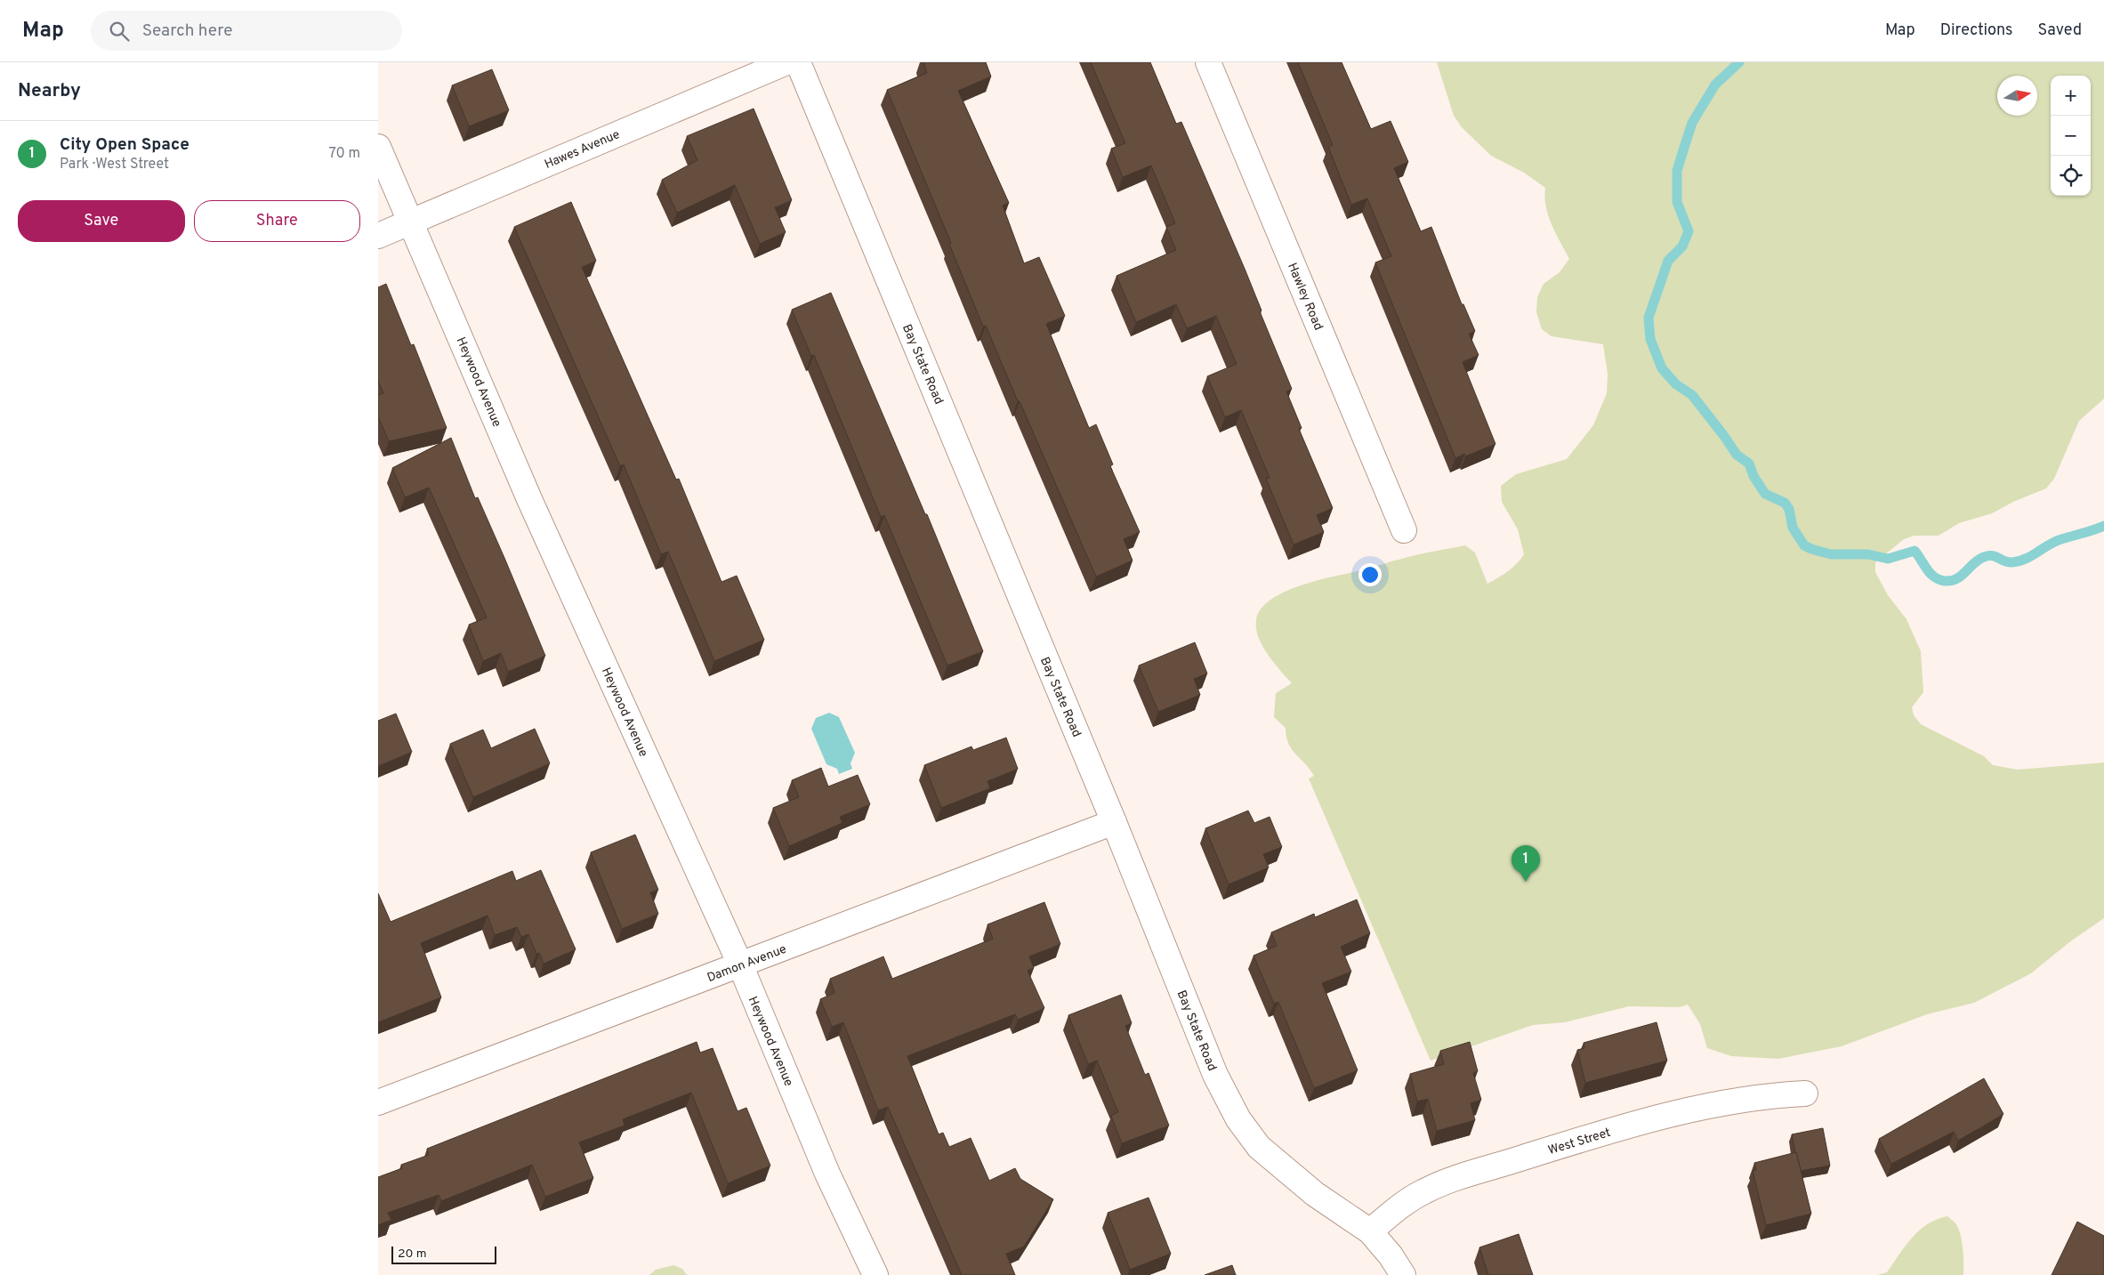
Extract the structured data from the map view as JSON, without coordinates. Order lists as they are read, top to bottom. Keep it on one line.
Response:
{"streets":{"street":["Hawes Avenue","Hawley Road","Bay State Road","Heywood Avenue","Damon Avenue","West Street"]},"crossings":[["Hawes Avenue","Heywood Avenue"],["Bay State Road","Damon Avenue"],["Bay State Road","West Street"],["Heywood Avenue","Damon Avenue"]],"scale_bar":"20 m","north":"right","page":{"header":"Map","search":"Search here","nav":["Map","Directions","Saved"],"heading":"Nearby","map_buttons":["+","−"],"list":[{"mark":"1","name":"City Open Space","note":"Park · West Street","value":"70 m"}],"buttons":["Save","Share"],"pins":"1","scale":"20 m"}}
